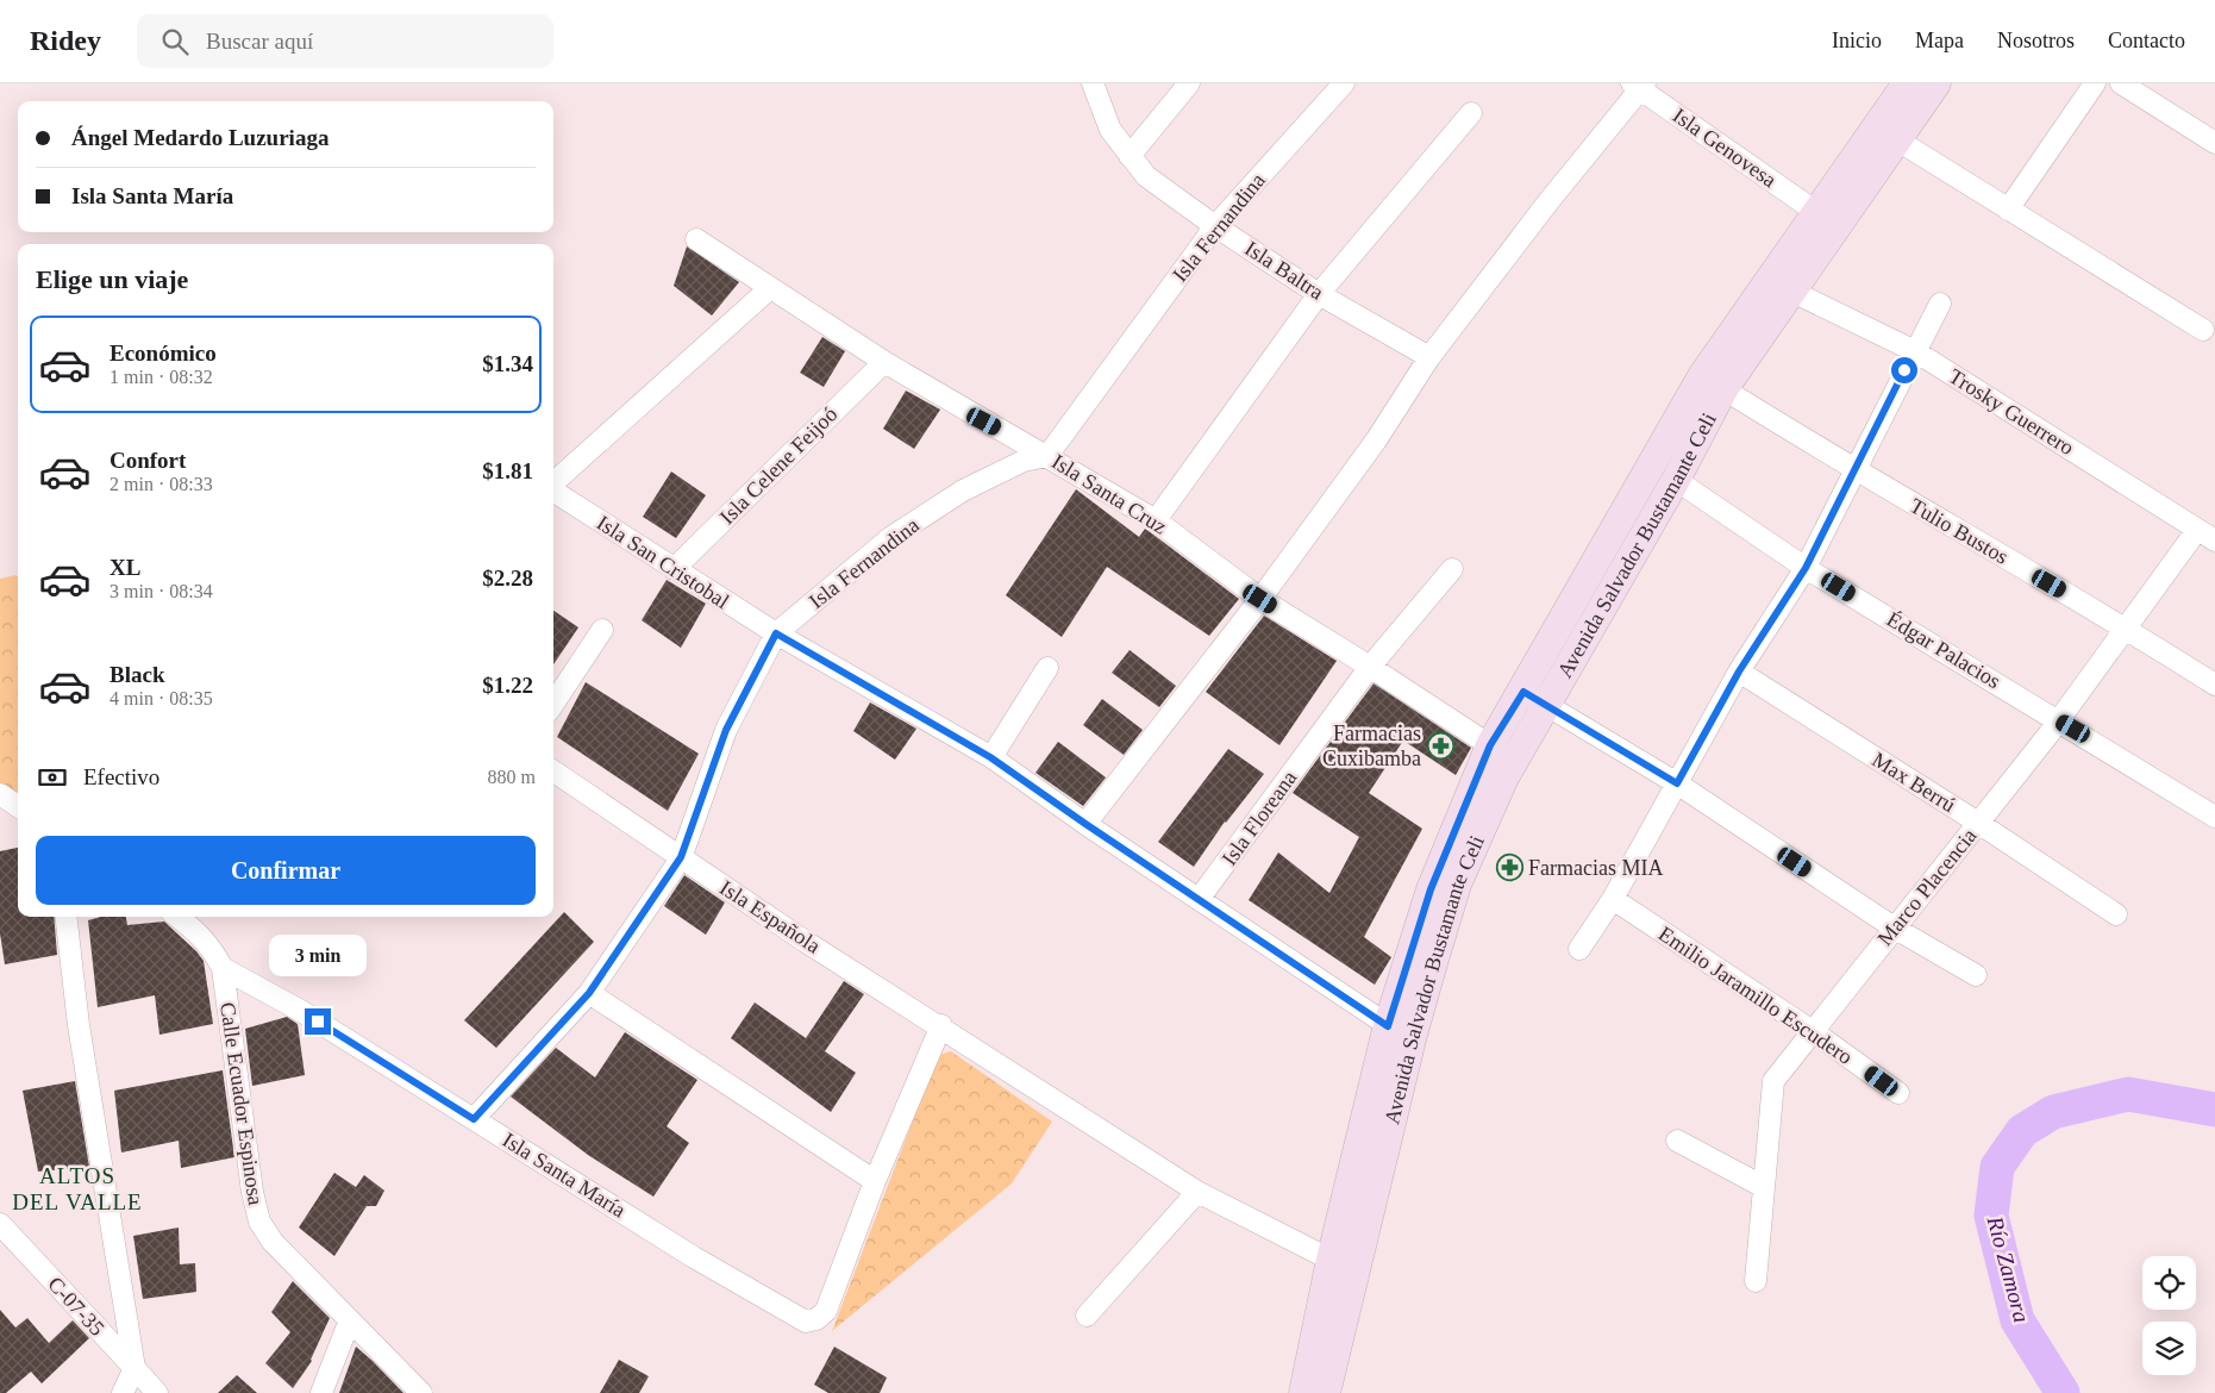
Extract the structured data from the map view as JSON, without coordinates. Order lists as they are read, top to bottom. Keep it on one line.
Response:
{"streets":{"main road":["Avenida Salvador Bustamante Celi"],"street":["Isla Genovesa","Isla Fernandina","Isla Baltra","Trosky Guerrero","Isla Celene Feijoó","Isla Santa Cruz","Tulio Bustos","Isla San Cristobal","Édgar Palacios","Max Berrú","Isla Floreana","Marco Placencia","Isla Española","Emilio Jaramillo Escudero","Calle Ecuador Espinosa","Isla Santa María","C-07-35"]},"crossings":[["Isla Genovesa","Avenida Salvador Bustamante Celi"],["Isla Fernandina","Isla Baltra"],["Isla Fernandina","Isla Santa Cruz"],["Isla Fernandina","Isla San Cristobal"],["Isla Fernandina","Isla Española"],["Isla Fernandina","Isla Santa María"],["Trosky Guerrero","Avenida Salvador Bustamante Celi"],["Trosky Guerrero","Marco Placencia"],["Isla Celene Feijoó","Isla Santa Cruz"],["Isla Celene Feijoó","Isla San Cristobal"],["Isla Santa Cruz","Avenida Salvador Bustamante Celi"],["Isla Santa Cruz","Isla Floreana"],["Tulio Bustos","Avenida Salvador Bustamante Celi"],["Tulio Bustos","Marco Placencia"],["Avenida Salvador Bustamante Celi","Isla San Cristobal"],["Avenida Salvador Bustamante Celi","Édgar Palacios"],["Avenida Salvador Bustamante Celi","Isla Española"],["Isla San Cristobal","Isla Floreana"],["Édgar Palacios","Marco Placencia"],["Max Berrú","Marco Placencia"],["Marco Placencia","Emilio Jaramillo Escudero"],["Calle Ecuador Espinosa","Isla Santa María"]],"districts":["ALTOS DEL VALLE"],"water":["Río Zamora"],"places":{"pharmacy":["Farmacias Cuxibamba","Farmacias MIA"]},"page":{"header":"Ridey","search":"Buscar aquí","nav":["Inicio","Mapa","Nosotros","Contacto"],"banner":["Ángel Medardo Luzuriaga","Isla Santa María"],"heading":"Elige un viaje","list":[{"name":"Económico","note":"1 min · 08:32","value":"$1.34"},{"name":"Confort","note":"2 min · 08:33","value":"$1.81"},{"name":"XL","note":"3 min · 08:34","value":"$2.28"},{"name":"Black","note":"4 min · 08:35","value":"$1.22"}],"pay":["Efectivo","880 m"],"buttons":"Confirmar","bubble":"3 min"}}
